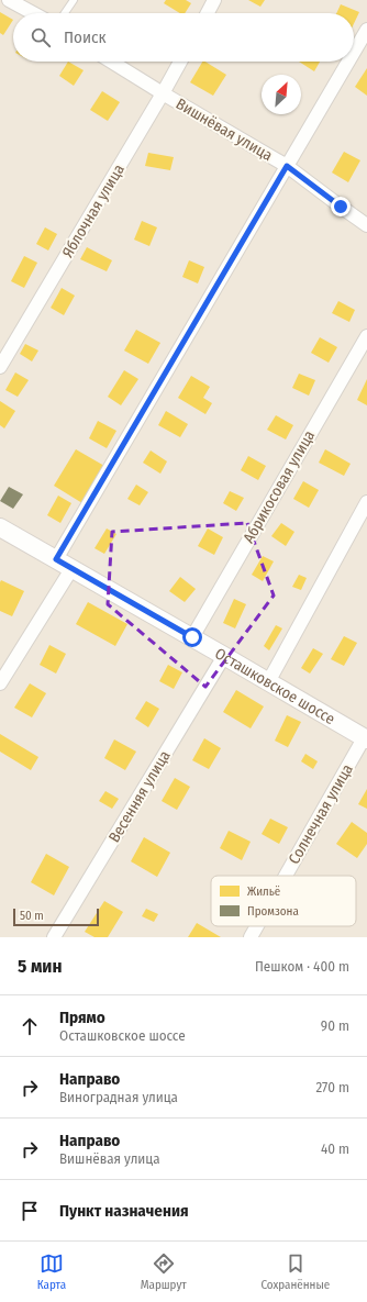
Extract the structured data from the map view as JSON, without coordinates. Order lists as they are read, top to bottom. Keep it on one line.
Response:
{"streets":{"street":["Вишнёвая улица","Яблочная улица","Абрикосовая улица","Осташковское шоссе","Весенняя улица","Солнечная улица"]},"crossings":[["Вишнёвая улица","Яблочная улица"],["Абрикосовая улица","Осташковское шоссе"],["Осташковское шоссе","Весенняя улица"],["Осташковское шоссе","Солнечная улица"]],"legend":["Жильё","Промзона"],"scale_bar":"50 m","north":"top right","page":{"search":"Поиск","scale":"50 m","heading":["5 мин","Пешком · 400 m"],"list":[["Прямо","Осташковское шоссе","90 m"],["Направо","Виноградная улица","270 m"],["Направо","Вишнёвая улица","40 m"],"Пункт назначения"],"nav":["Карта","Маршрут","Сохранённые"]}}
